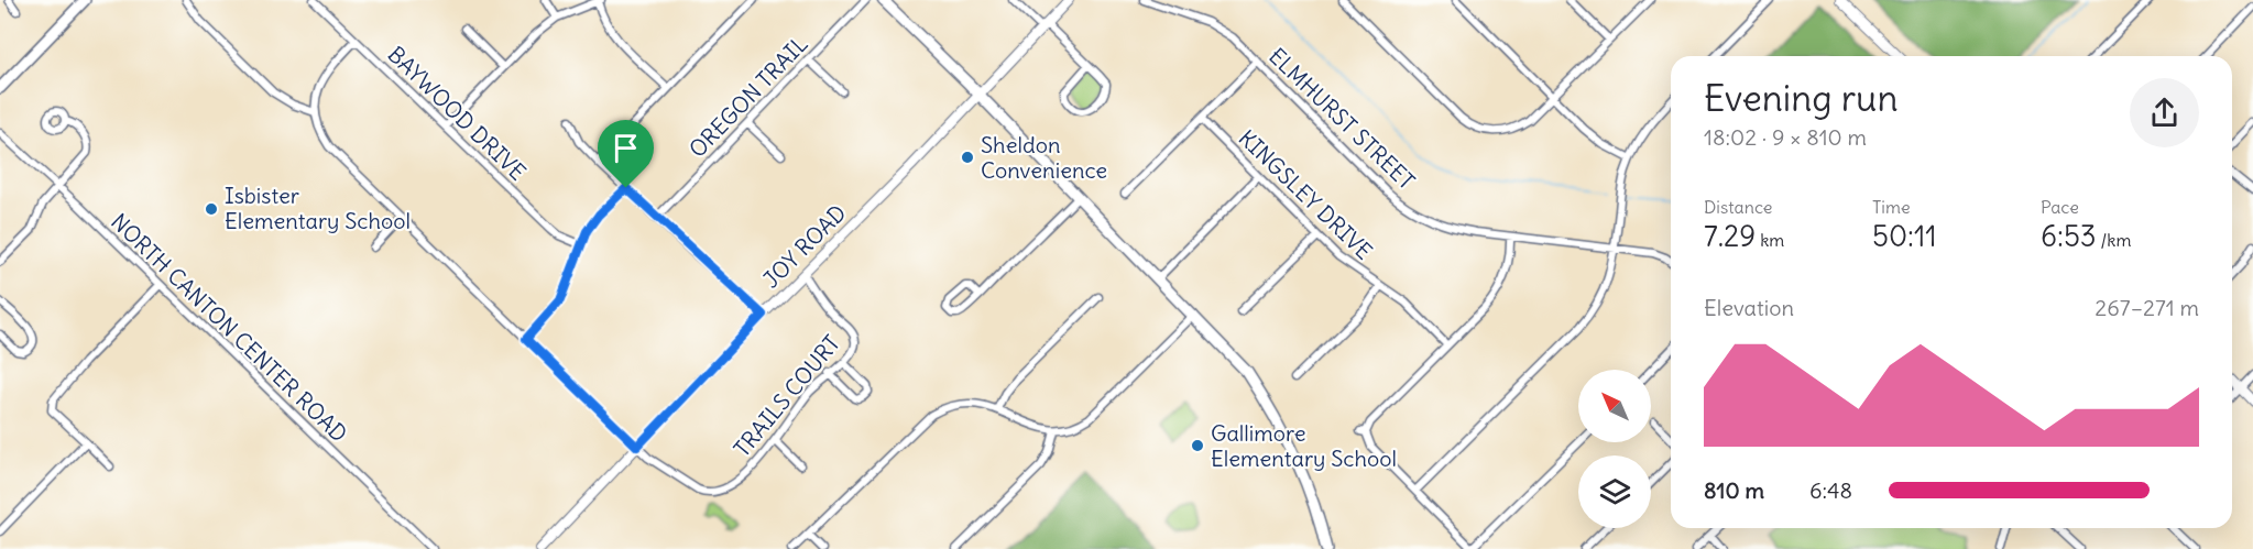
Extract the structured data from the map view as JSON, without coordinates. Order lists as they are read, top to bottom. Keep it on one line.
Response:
{"streets":{"street":["OREGON TRAIL","BAYWOOD DRIVE","ELMHURST STREET","KINGSLEY DRIVE","JOY ROAD","NORTH CANTON CENTER ROAD","TRAILS COURT"]},"crossings":[["JOY ROAD","TRAILS COURT"]],"places":["Sheldon Convenience","Isbister Elementary School","Gallimore Elementary School"],"north":"top left","page":{"heading":["Evening run","18:02 · 9 × 810 m"],"stats":[["Distance","7.29 km"],["Time","50:11"],["Pace","6:53 /km"]],"chart":["Elevation","267–271 m"],"list":[{"name":"810 m","note":"6:48"}]}}
